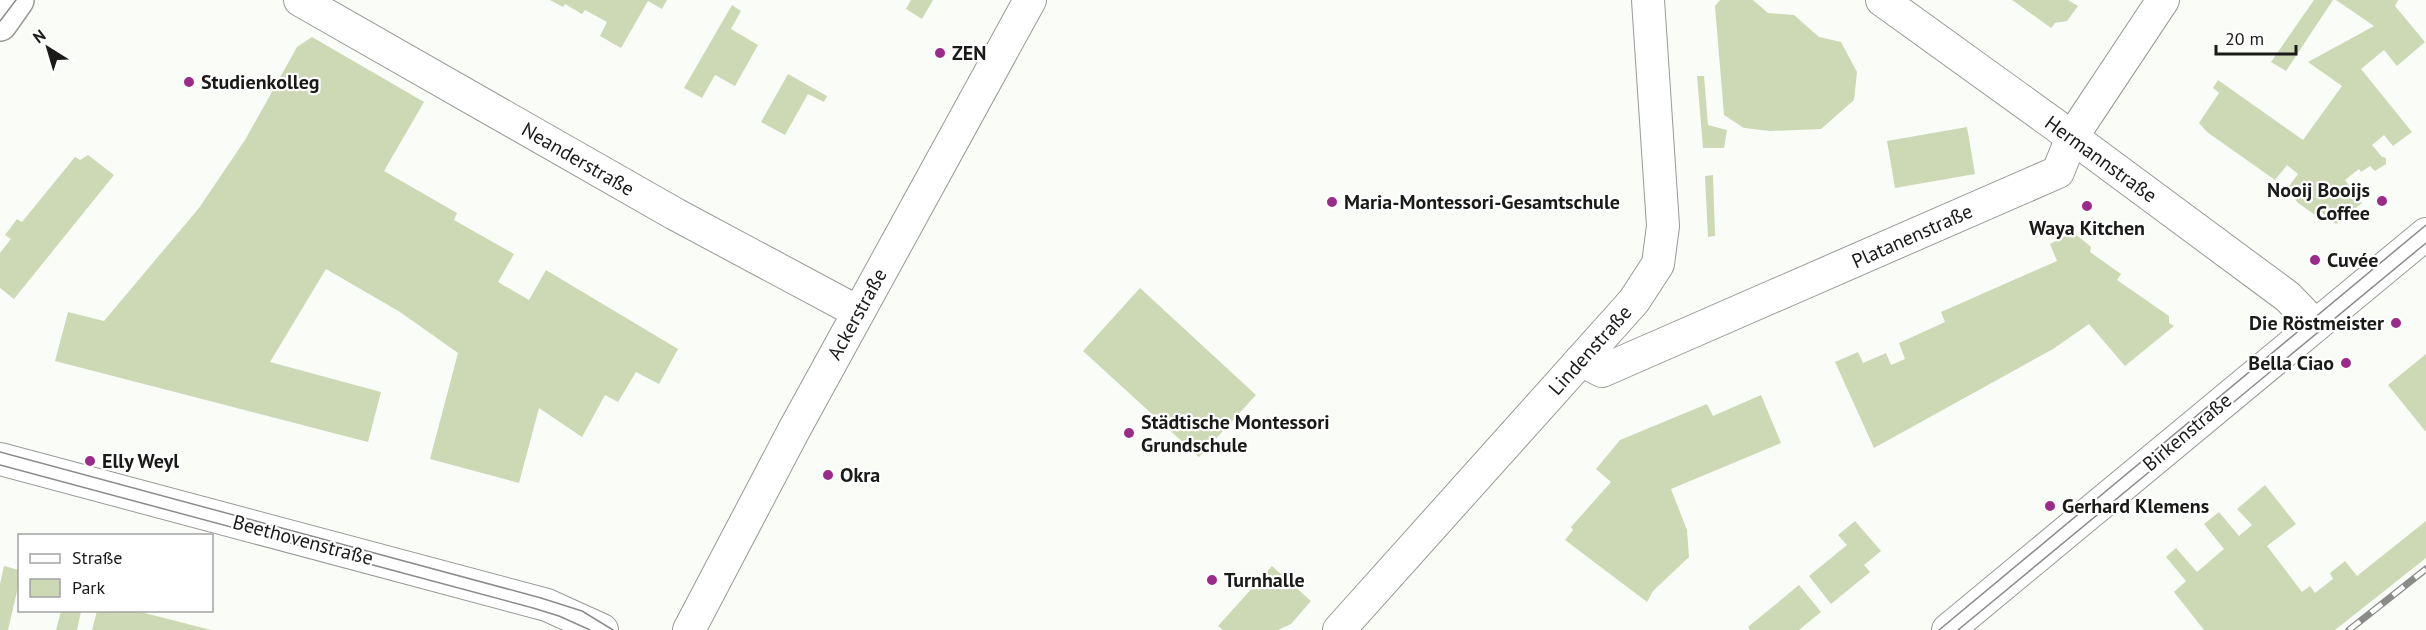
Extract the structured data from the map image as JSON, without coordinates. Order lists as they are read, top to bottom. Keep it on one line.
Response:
{"streets":{"street":["Neanderstraße","Hermannstraße","Platanenstraße","Ackerstraße","Lindenstraße","Birkenstraße","Beethovenstraße"]},"crossings":[["Neanderstraße","Ackerstraße"],["Hermannstraße","Platanenstraße"],["Hermannstraße","Birkenstraße"],["Platanenstraße","Lindenstraße"]],"places":["ZEN","Studienkolleg","Nooij Booijs Coffee","Maria-Montessori-Gesamtschule","Waya Kitchen","Cuvée","Die Röstmeister","Bella Ciao","Städtische Montessori Grundschule","Elly Weyl","Okra","Gerhard Klemens","Turnhalle"],"legend":["Straße","Park"],"scale_bar":"20 m","north":"top left"}
